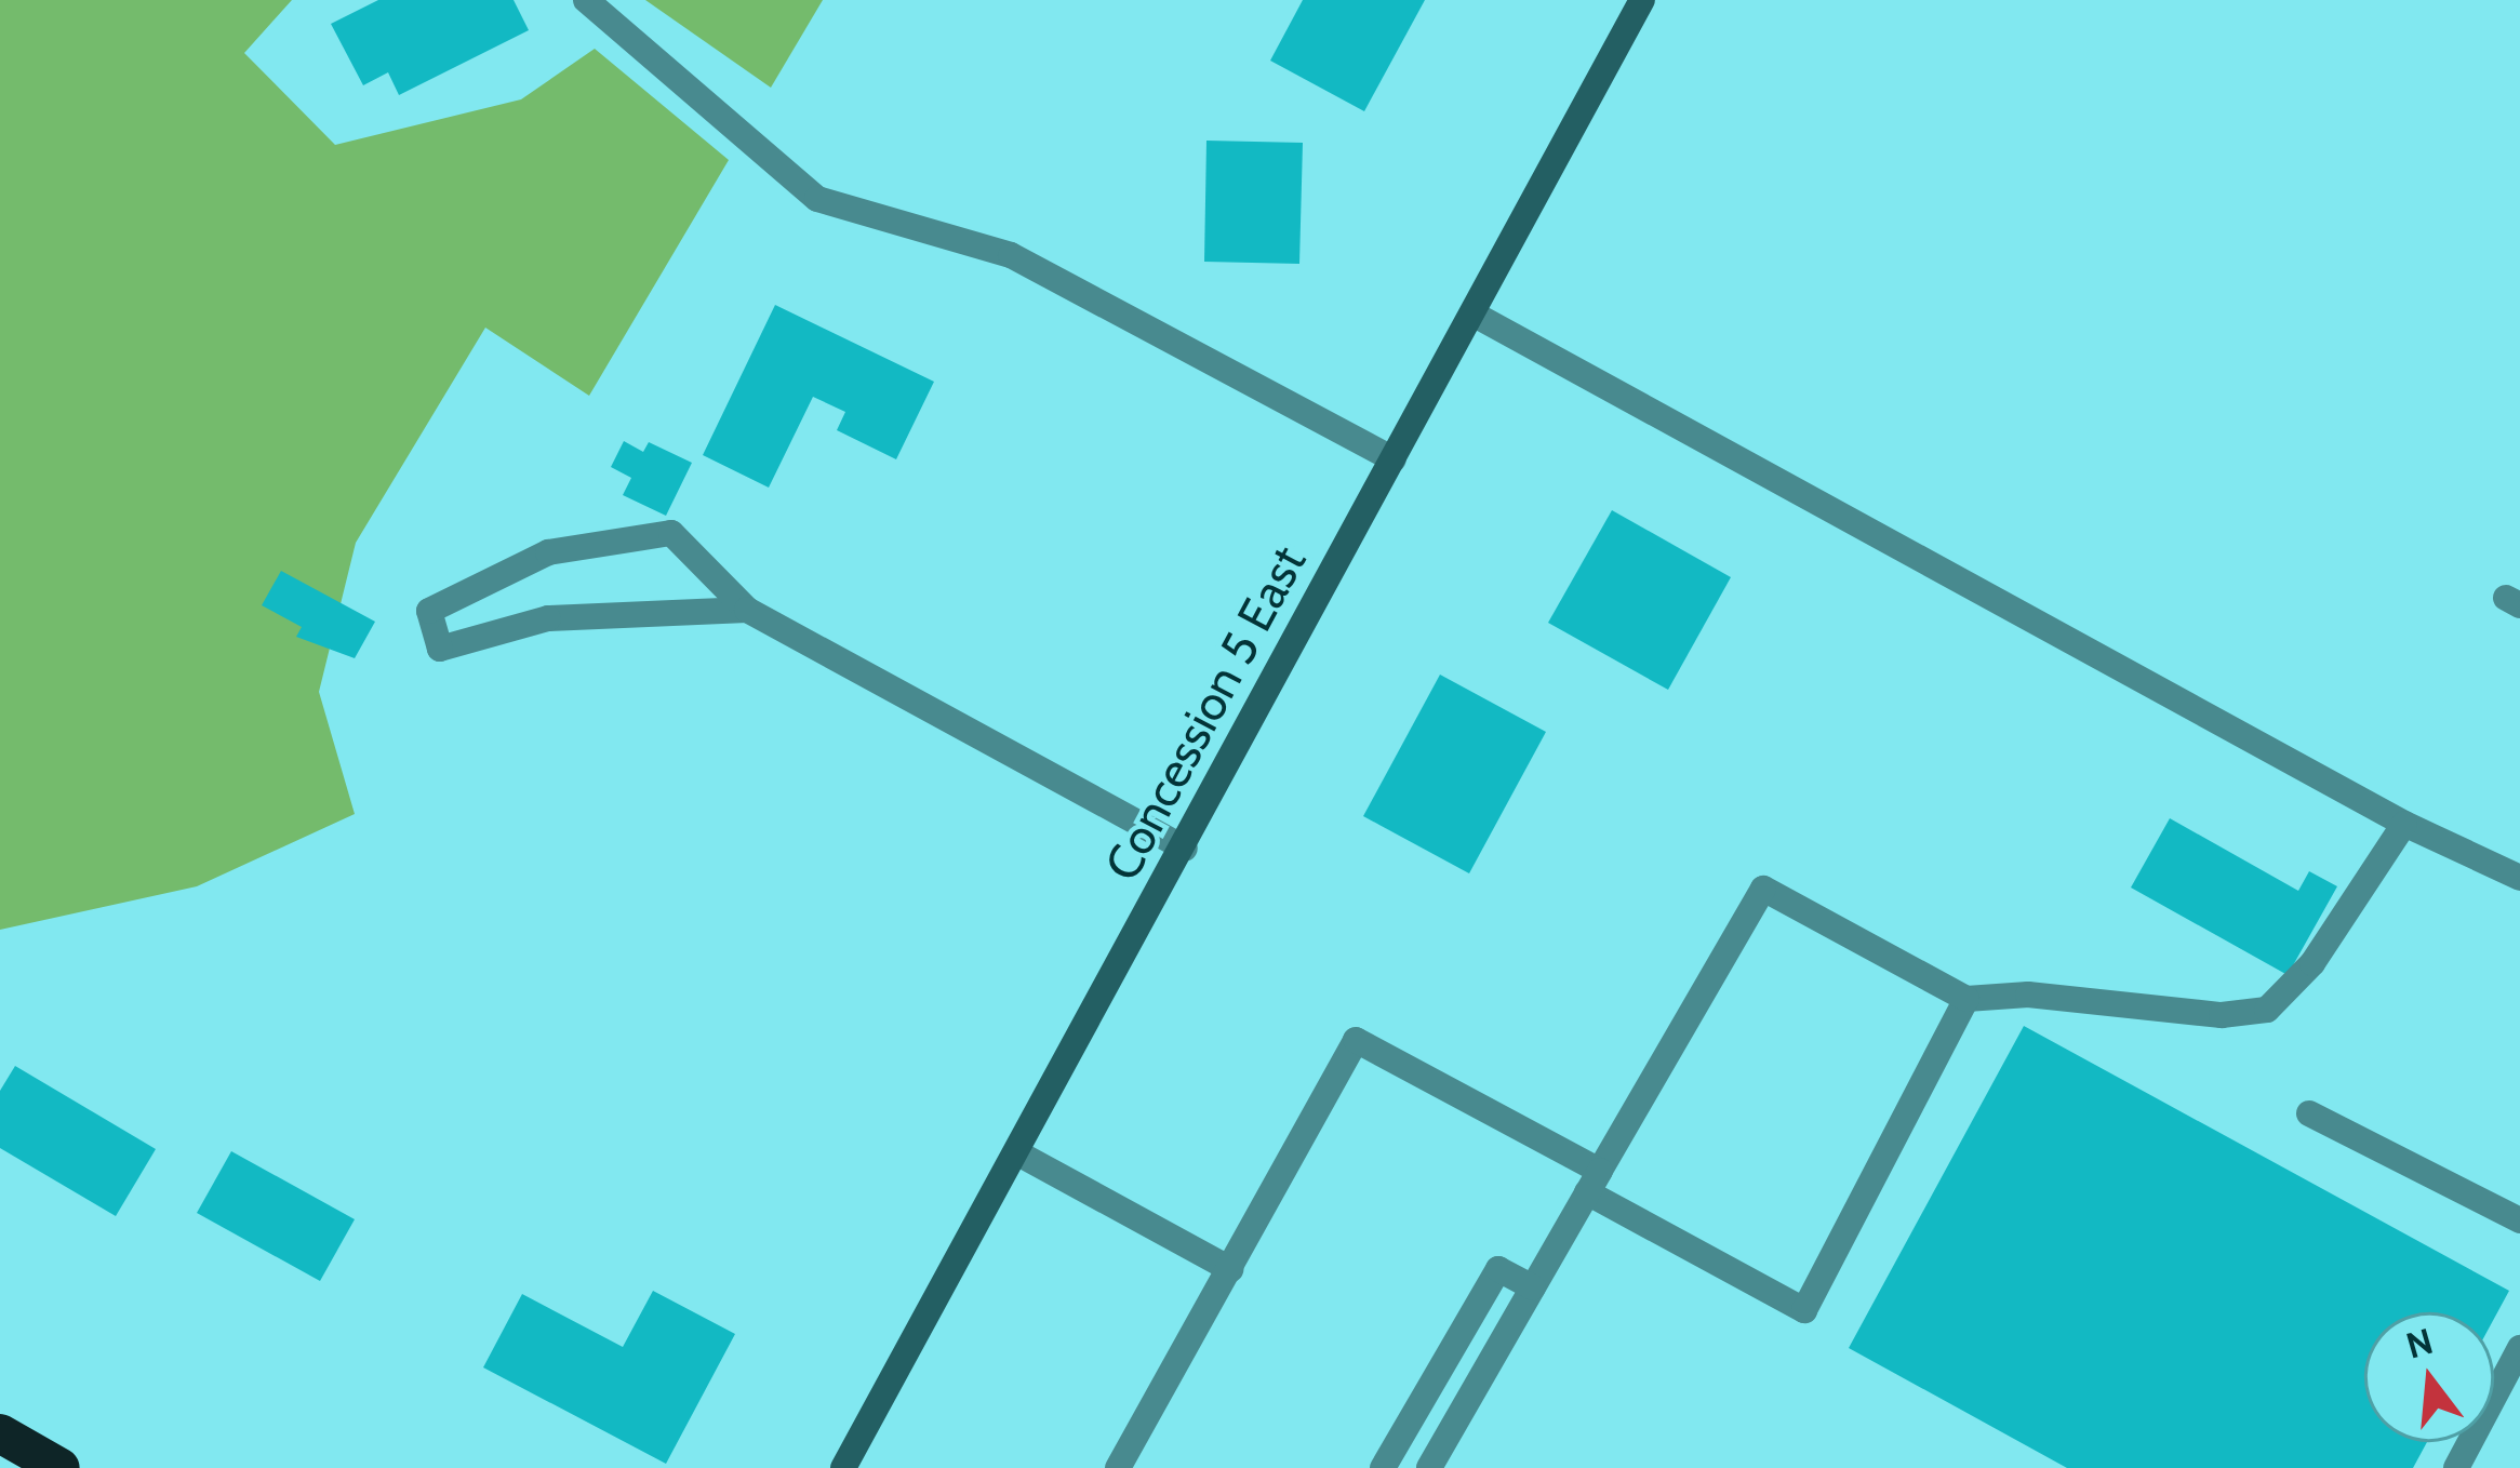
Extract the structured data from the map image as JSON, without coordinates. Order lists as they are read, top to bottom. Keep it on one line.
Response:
{"streets":{"street":["Concession 5 East"]},"north":"top"}
